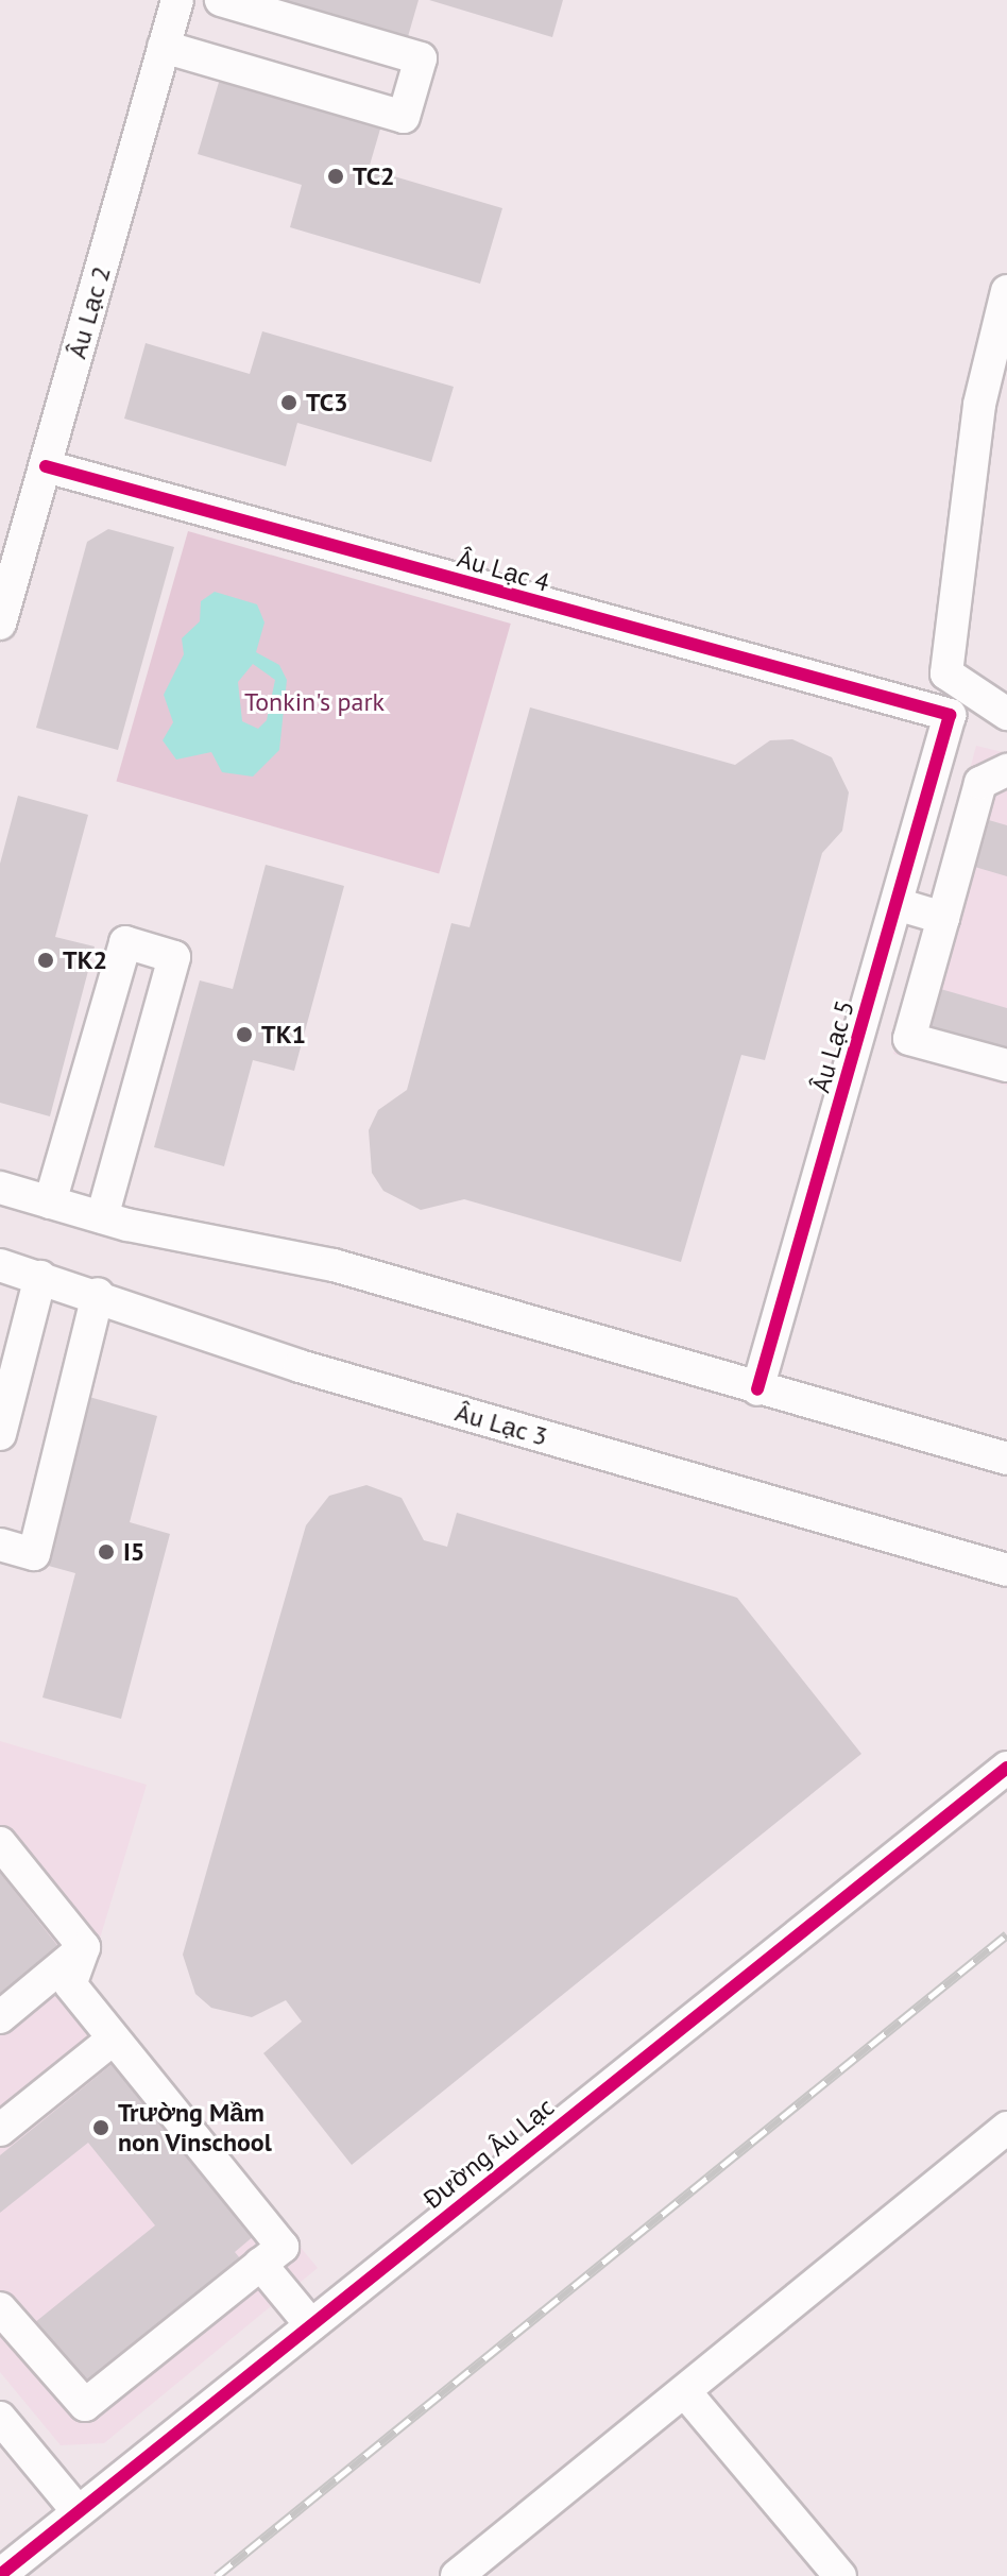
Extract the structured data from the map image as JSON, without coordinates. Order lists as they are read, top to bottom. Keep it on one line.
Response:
{"streets":{"street":["Âu Lạc 2","Âu Lạc 4","Âu Lạc 5","Âu Lạc 3","Đường Âu Lạc"]},"crossings":[["Âu Lạc 2","Âu Lạc 4"],["Âu Lạc 4","Âu Lạc 5"]],"parks":["Tonkin's park"],"places":["TC2","TC3","TK2","TK1","I5","Trường Mầm non Vinschool"]}
